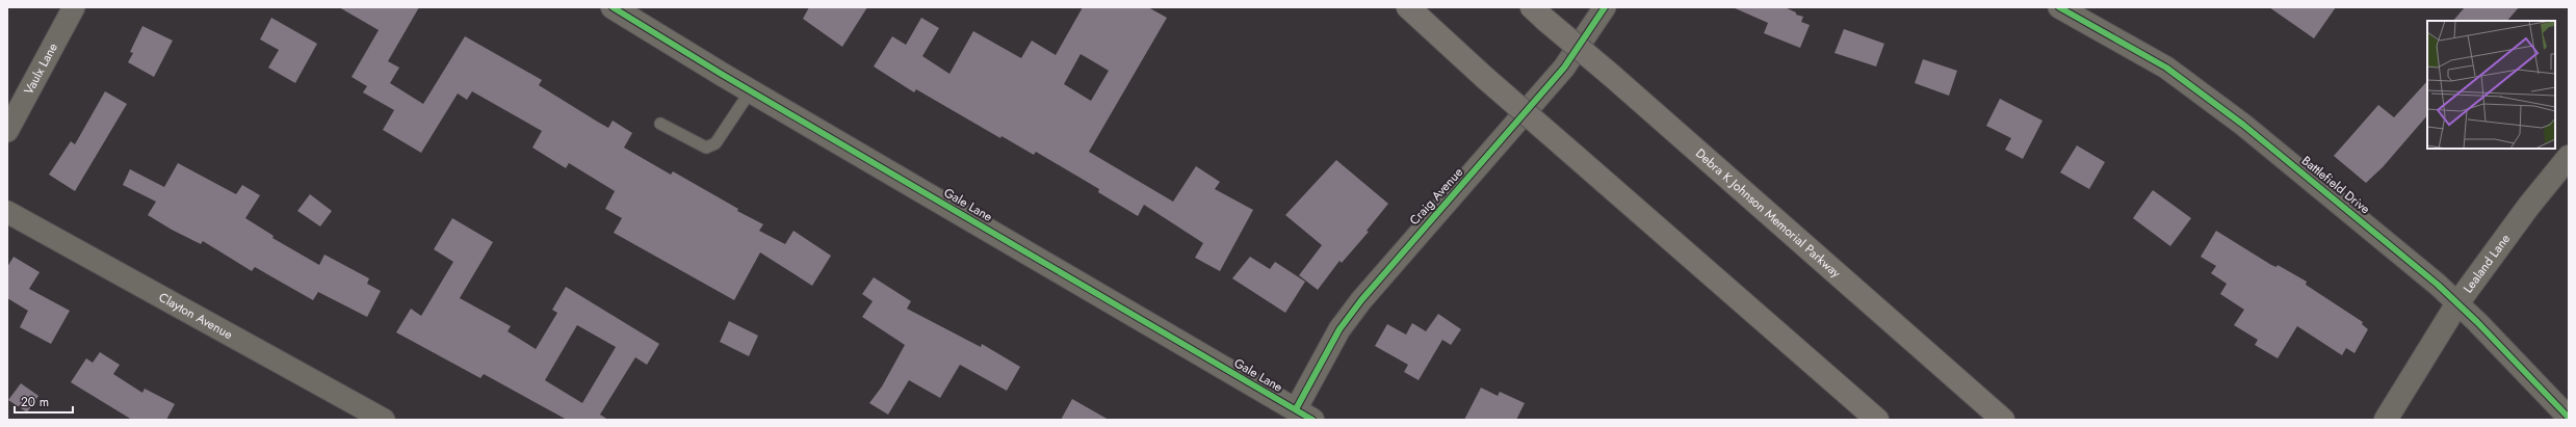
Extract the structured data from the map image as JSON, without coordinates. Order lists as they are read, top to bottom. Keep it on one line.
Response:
{"streets":{"highway":["Debra K Johnson Memorial Parkway"],"street":["Vaulx Lane","Battlefield Drive","Craig Avenue","Gale Lane","Lealand Lane","Clayton Avenue"]},"crossings":[["Battlefield Drive","Lealand Lane"],["Craig Avenue","Gale Lane"]],"scale_bar":"20 m"}
